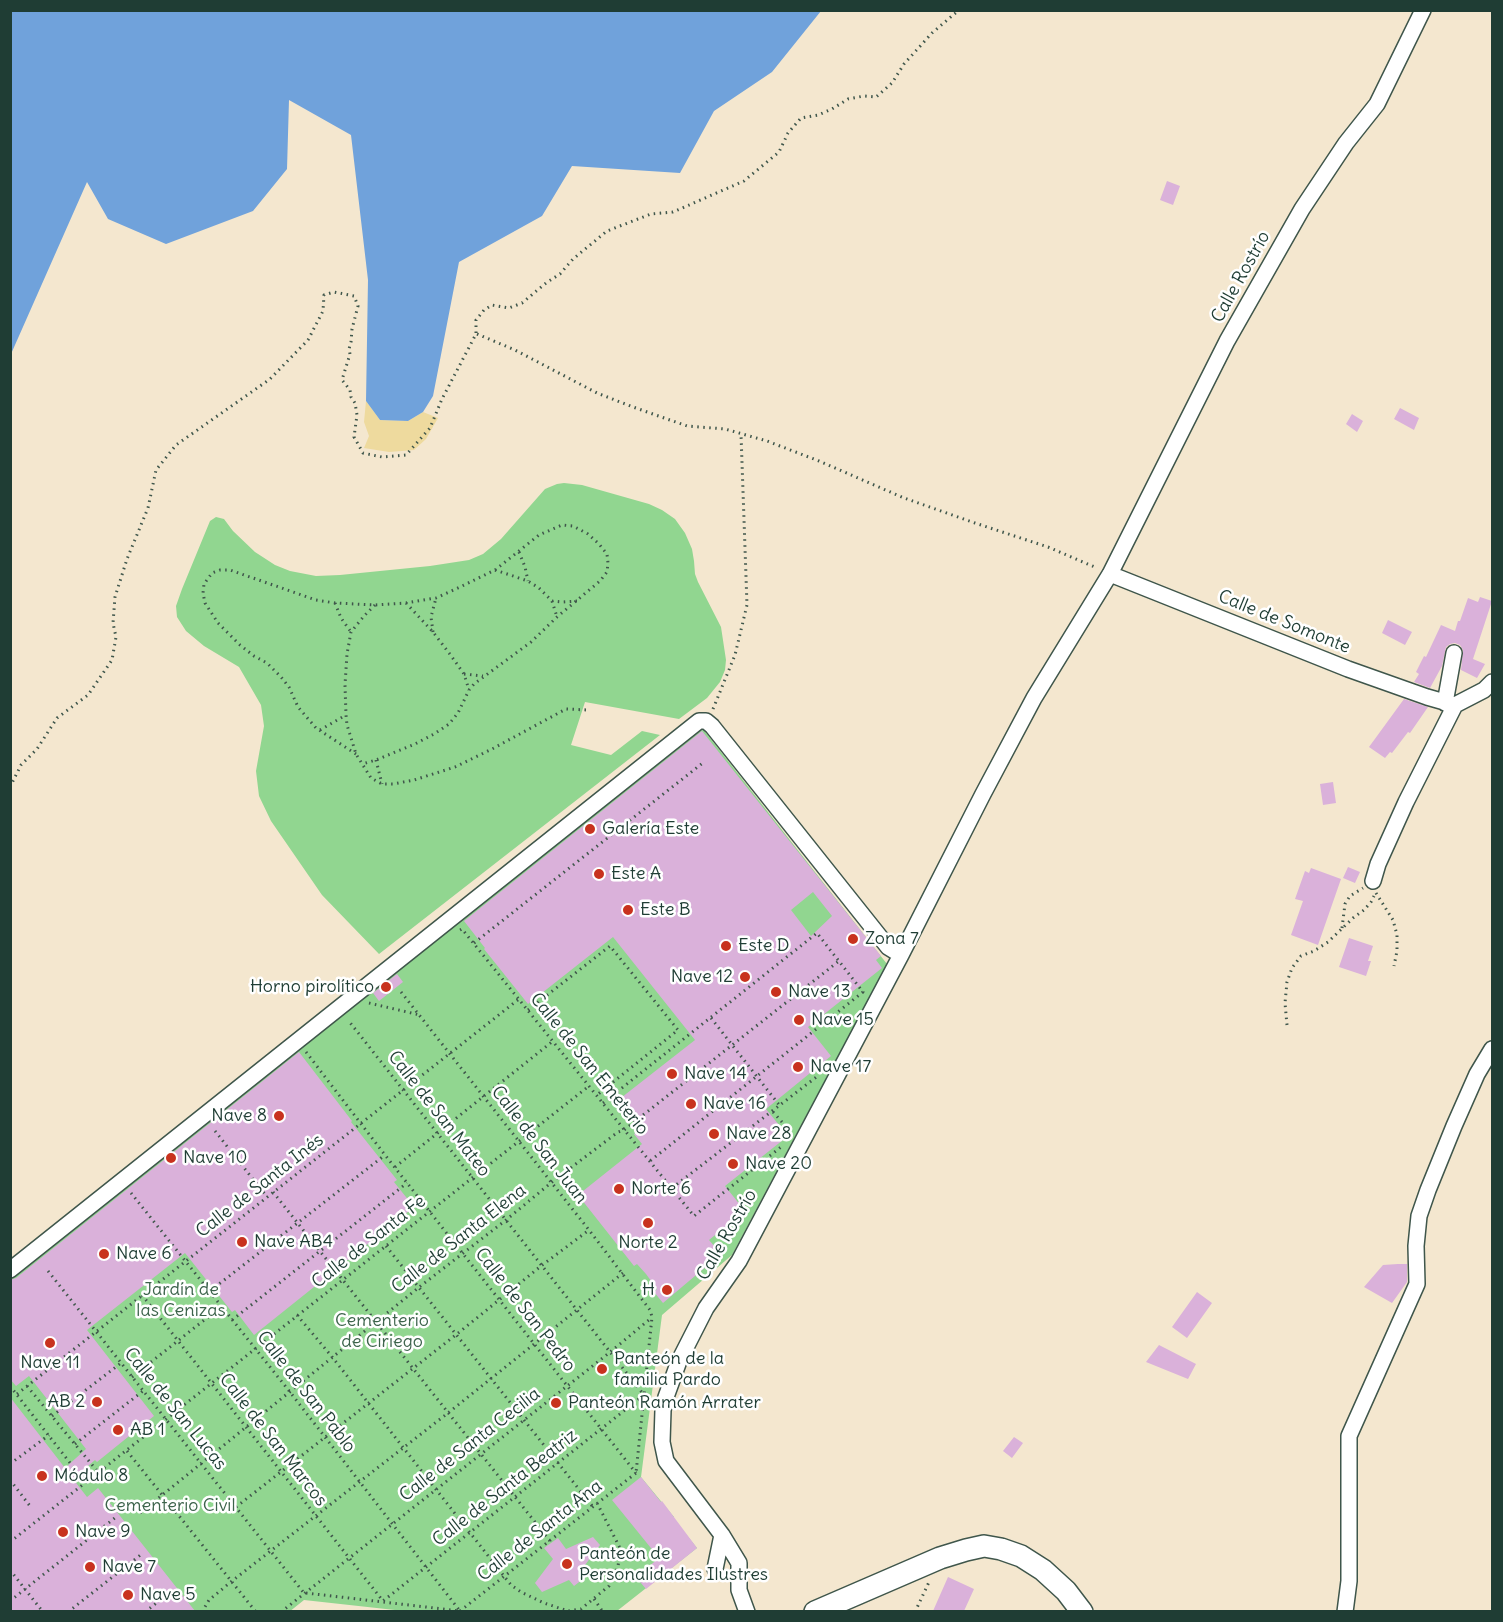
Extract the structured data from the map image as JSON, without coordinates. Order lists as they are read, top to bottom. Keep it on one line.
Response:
{"streets":{"street":["Calle Rostrío","Calle de Somonte"],"path":["Calle de San Emeterio","Calle de San Mateo","Calle de San Juan","Calle de Santa Inés","Calle de Santa Elena","Calle de Santa Fe","Calle de San Pedro","Calle de San Pablo","Calle de San Lucas","Calle de San Marcos","Calle de Santa Cecilia","Calle de Santa Beatriz","Calle de Santa Ana"]},"crossings":[["Calle Rostrío","Calle de Somonte"],["Calle de San Emeterio","Calle de Santa Inés"],["Calle de San Emeterio","Calle de Santa Elena"],["Calle de San Emeterio","Calle de Santa Fe"],["Calle de San Mateo","Calle de Santa Inés"],["Calle de San Mateo","Calle de Santa Elena"],["Calle de San Mateo","Calle de Santa Fe"],["Calle de San Mateo","Calle de Santa Cecilia"],["Calle de San Mateo","Calle de Santa Beatriz"],["Calle de San Juan","Calle de Santa Inés"],["Calle de San Juan","Calle de Santa Elena"],["Calle de San Juan","Calle de Santa Fe"],["Calle de San Juan","Calle de Santa Cecilia"],["Calle de Santa Inés","Calle de San Pedro"],["Calle de Santa Inés","Calle de San Pablo"],["Calle de Santa Inés","Calle de San Lucas"],["Calle de Santa Inés","Calle de San Marcos"],["Calle de Santa Elena","Calle de San Pedro"],["Calle de Santa Elena","Calle de San Pablo"],["Calle de Santa Elena","Calle de San Lucas"],["Calle de Santa Elena","Calle de San Marcos"],["Calle de Santa Fe","Calle de San Pedro"],["Calle de Santa Fe","Calle de San Pablo"],["Calle de Santa Fe","Calle de San Lucas"],["Calle de Santa Fe","Calle de San Marcos"],["Calle de San Pedro","Calle de Santa Cecilia"],["Calle de San Pedro","Calle de Santa Beatriz"],["Calle de San Pedro","Calle de Santa Ana"],["Calle de San Pablo","Calle de Santa Cecilia"],["Calle de San Pablo","Calle de Santa Beatriz"],["Calle de San Pablo","Calle de Santa Ana"],["Calle de San Lucas","Calle de Santa Cecilia"],["Calle de San Marcos","Calle de Santa Cecilia"],["Calle de San Marcos","Calle de Santa Beatriz"]],"parks":["Jardín de las Cenizas","Cementerio de Ciriego","Cementerio Civil"],"places":["Galería Este","Este A","Este B","Zona 7","Este D","Nave 12","Horno pirolítico","Nave 13","Nave 15","Nave 17","Nave 14","Nave 16","Nave 8","Nave 28","Nave 10","Nave 20","Norte 6","Norte 2","Nave AB4","Nave 6","H","Nave 11","Panteón de la familia Pardo","AB 2","Panteón Ramón Arrater","AB 1","Módulo 8","Nave 9","Panteón de Personalidades Ilustres","Nave 7","Nave 5"]}
